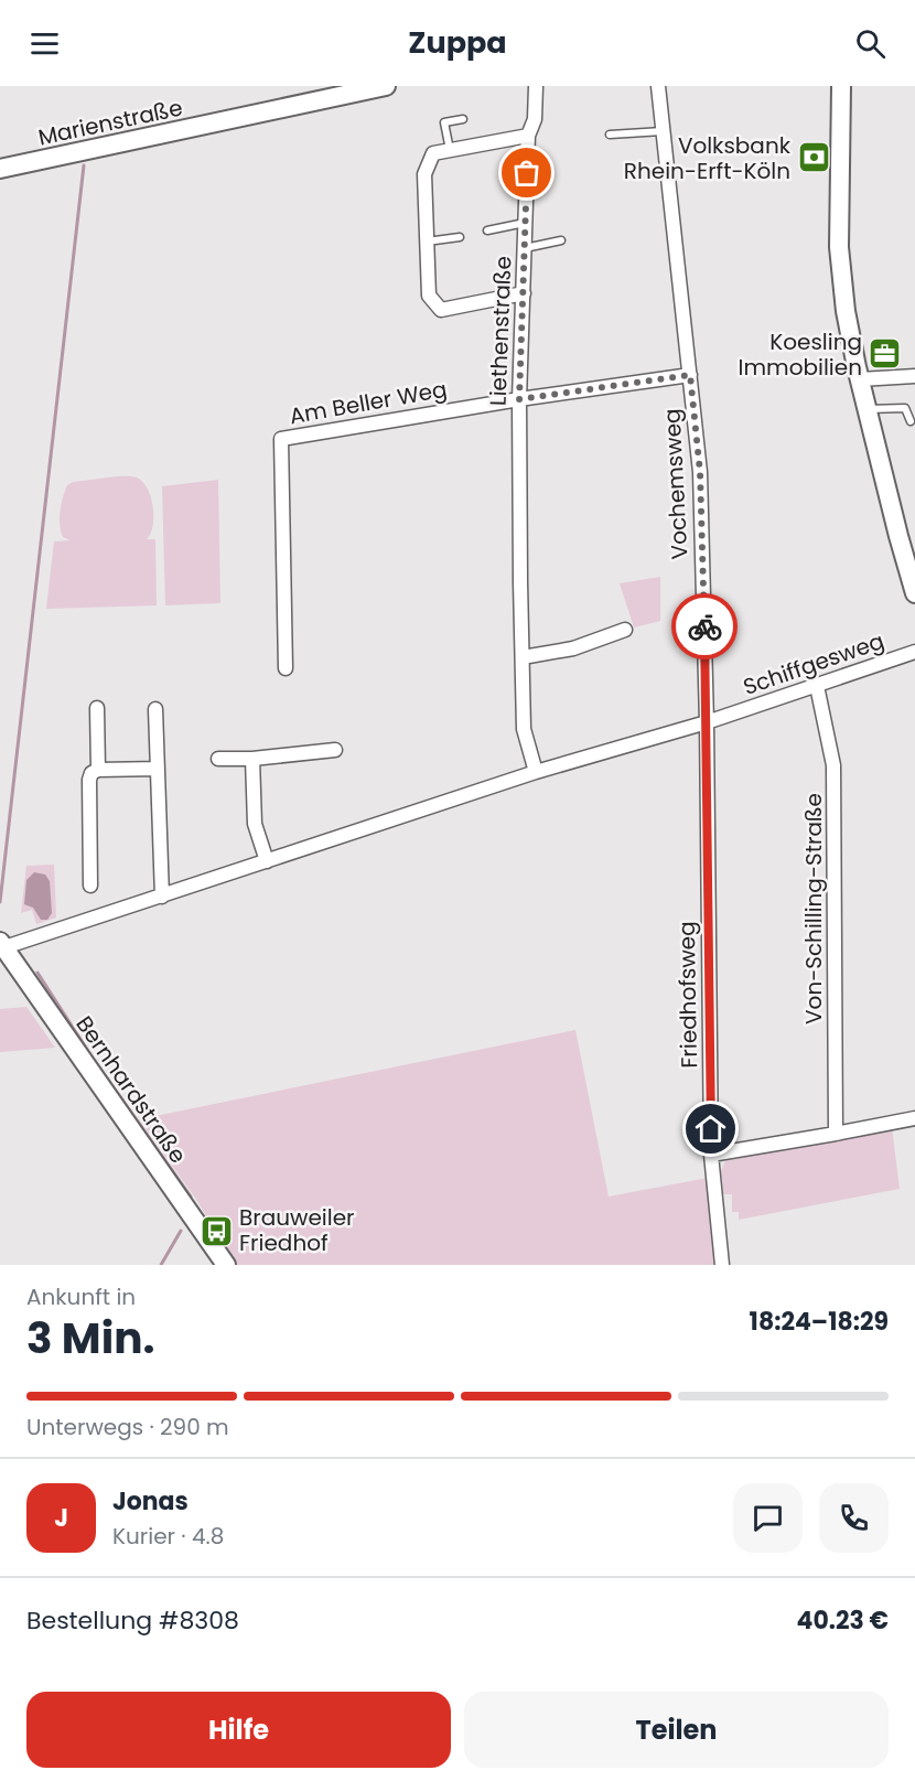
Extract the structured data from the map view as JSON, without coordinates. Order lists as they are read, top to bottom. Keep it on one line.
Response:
{"streets":{"street":["Marienstraße","Liethenstraße","Am Beller Weg","Vochemsweg","Schiffgesweg","Von-Schilling-Straße","Friedhofsweg","Bernhardstraße"]},"crossings":[["Liethenstraße","Am Beller Weg"],["Liethenstraße","Schiffgesweg"],["Am Beller Weg","Vochemsweg"],["Vochemsweg","Schiffgesweg"],["Vochemsweg","Friedhofsweg"],["Schiffgesweg","Von-Schilling-Straße"],["Schiffgesweg","Friedhofsweg"]],"places":{"bank":["Volksbank Rhein-Erft-Köln"],"office":["Koesling Immobilien"],"bus stop":["Brauweiler Friedhof"]},"page":{"header":"Zuppa","heading":["3 Min.","Ankunft in","18:24–18:29"],"panel":["Jonas","Kurier · 4.8","Bestellung #8308","40.23 €"],"bar":"Unterwegs · 290 m","round":"J","buttons":["Hilfe","Teilen"]}}
